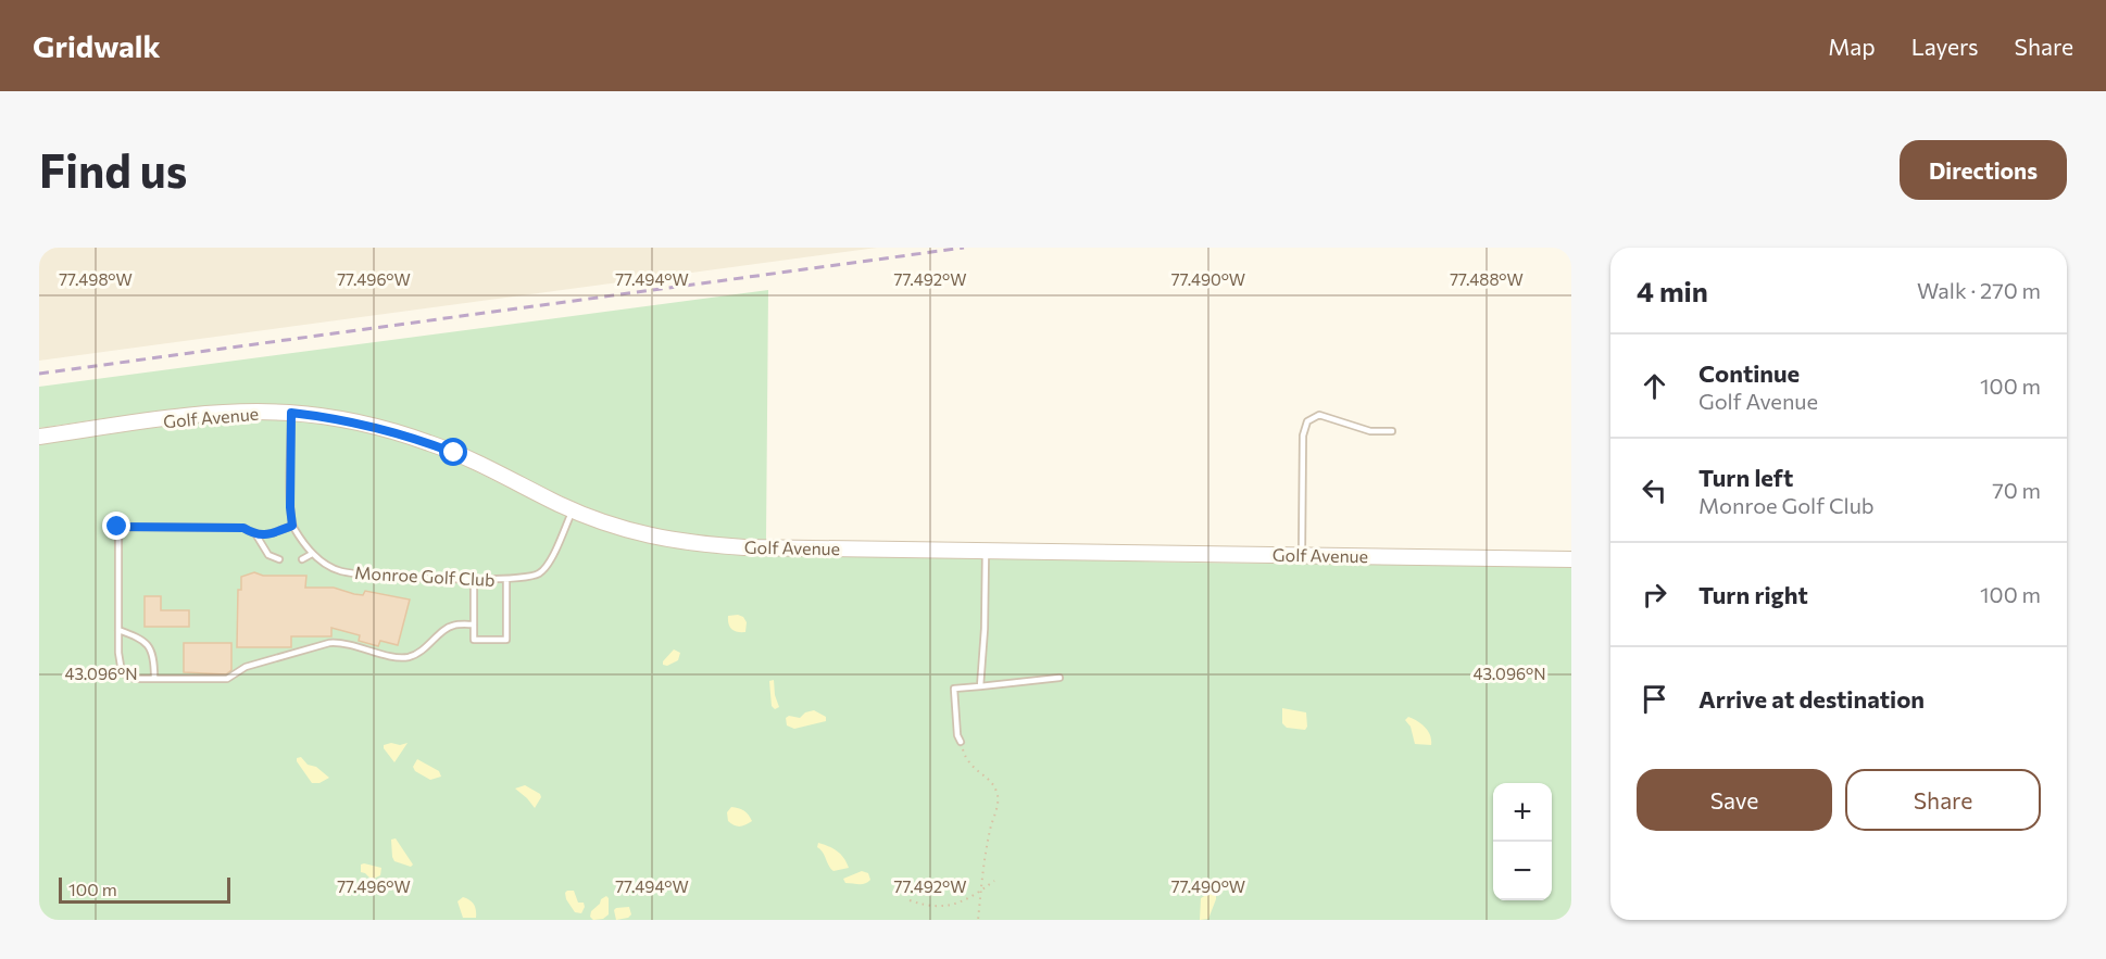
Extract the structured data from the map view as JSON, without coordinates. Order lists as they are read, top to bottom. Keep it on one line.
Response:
{"streets":{"street":["Golf Avenue"],"lane":["Monroe Golf Club"]},"crossings":[["Golf Avenue","Monroe Golf Club"]],"scale_bar":"100 m","page":{"header":"Gridwalk","nav":["Map","Layers","Share"],"buttons":["Directions",["Save","Share"]],"title":"Find us","heading":["4 min","Walk · 270 m"],"list":[["Continue","Golf Avenue","100 m"],["Turn left","Monroe Golf Club","70 m"],["Turn right","100 m"],"Arrive at destination"],"map_buttons":["+","−"],"scale":"100 m"},"coordinates":["77.498°W","77.496°W","77.494°W","77.492°W","77.490°W","77.488°W","43.096°N"]}
